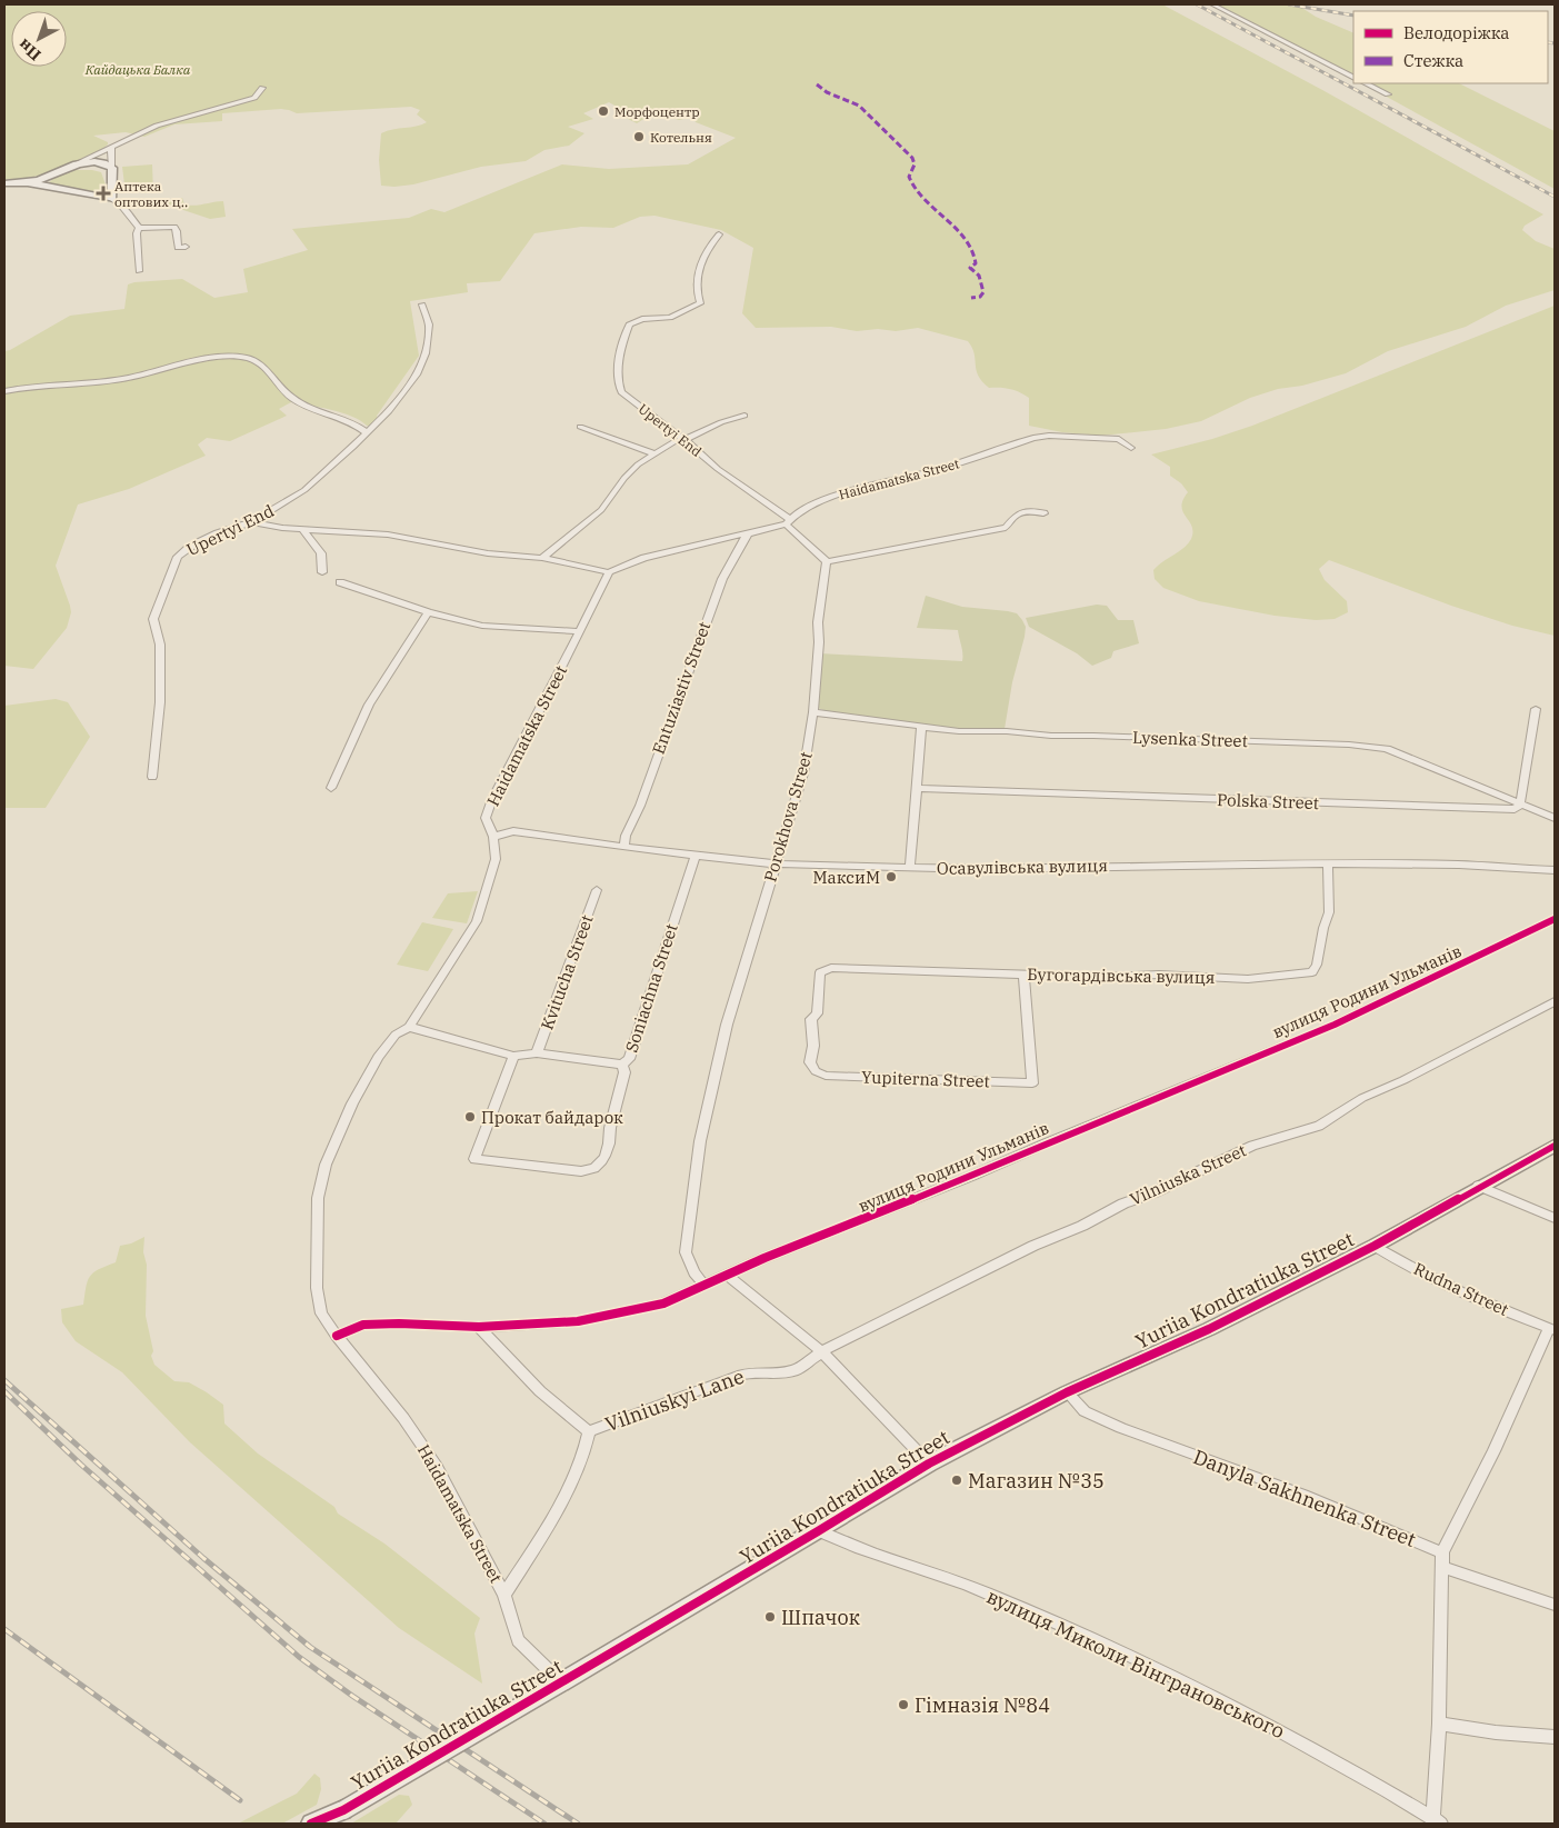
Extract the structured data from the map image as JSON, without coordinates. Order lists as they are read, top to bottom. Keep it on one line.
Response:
{"streets":{"street":["Upertyi End","Haidamatska Street","Entuziastiv Street","Lysenka Street","Polska Street","Porokhova Street","Осавулівська вулиця","Kvitucha Street","Бугогардівська вулиця","Soniachna Street","вулиця Родини Ульманів","Yupiterna Street","Vilniuska Street","Rudna Street","Yuriia Kondratiuka Street","Vilniuskyi Lane","Danyla Sakhnenka Street","вулиця Миколи Вінграновського"]},"crossings":[["Upertyi End","Haidamatska Street"],["Upertyi End","Porokhova Street"],["Haidamatska Street","Entuziastiv Street"],["Haidamatska Street","Осавулівська вулиця"],["Haidamatska Street","вулиця Родини Ульманів"],["Haidamatska Street","Yuriia Kondratiuka Street"],["Haidamatska Street","Vilniuskyi Lane"],["Entuziastiv Street","Осавулівська вулиця"],["Lysenka Street","Polska Street"],["Lysenka Street","Porokhova Street"],["Porokhova Street","Осавулівська вулиця"],["Porokhova Street","вулиця Родини Ульманів"],["Осавулівська вулиця","Бугогардівська вулиця"],["Осавулівська вулиця","Soniachna Street"],["Бугогардівська вулиця","Yupiterna Street"],["вулиця Родини Ульманів","Vilniuskyi Lane"],["Vilniuska Street","Vilniuskyi Lane"],["Rudna Street","Yuriia Kondratiuka Street"],["Rudna Street","Danyla Sakhnenka Street"],["Yuriia Kondratiuka Street","Danyla Sakhnenka Street"],["Yuriia Kondratiuka Street","вулиця Миколи Вінграновського"]],"parks":["Кайдацька Балка"],"places":{"other":["Морфоцентр","Котельня","МаксиМ","Прокат байдарок","Магазин №35","Шпачок","Гімназія №84"],"health":["Аптека оптових ц‥"]},"legend":["Велодоріжка","Стежка"],"north":"bottom left"}
